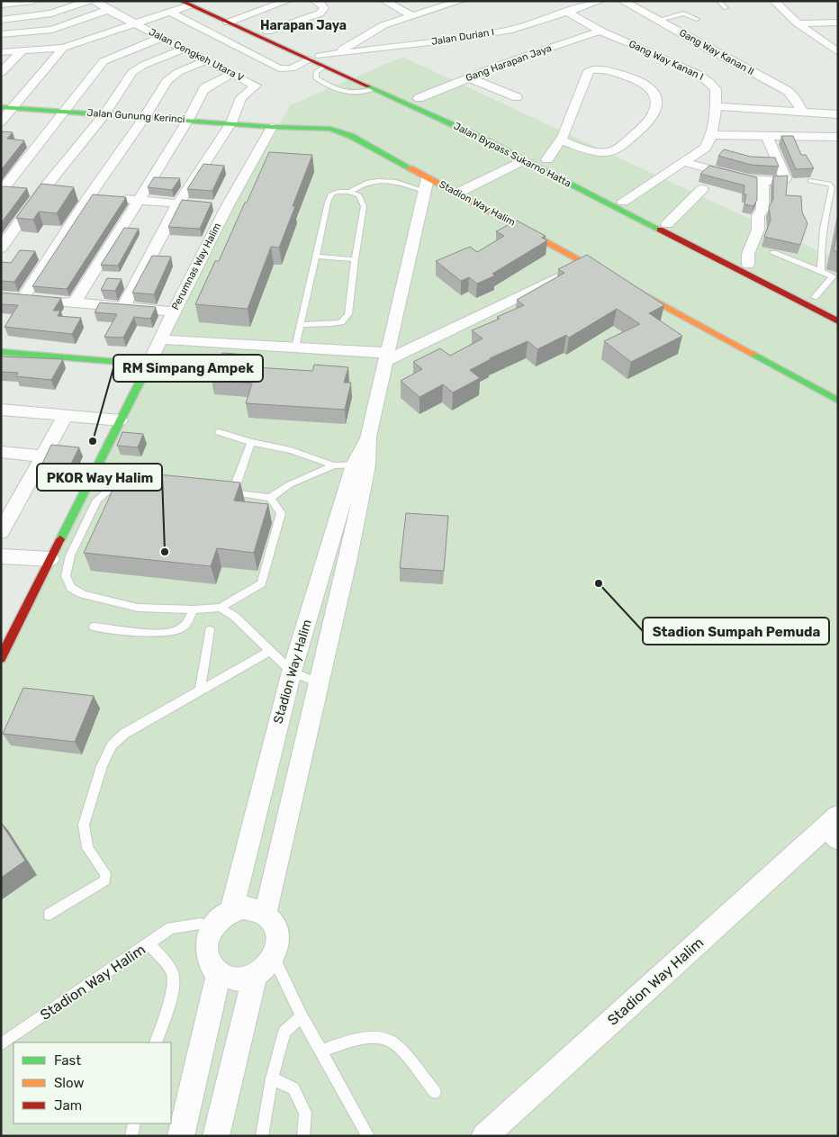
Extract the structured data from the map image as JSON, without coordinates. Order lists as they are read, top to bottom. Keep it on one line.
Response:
{"streets":{"main road":["Jalan Gunung Kerinci","Jalan Bypass Sukarno Hatta","Stadion Way Halim","Perumnas Way Halim"],"street":["Jalan Durian I","Gang Way Kanan II","Jalan Cengkeh Utara V","Gang Way Kanan I","Gang Harapan Jaya"]},"crossings":[["Jalan Durian I","Gang Way Kanan I"],["Jalan Durian I","Jalan Bypass Sukarno Hatta"],["Jalan Cengkeh Utara V","Jalan Gunung Kerinci"],["Gang Way Kanan I","Gang Harapan Jaya"],["Gang Harapan Jaya","Jalan Bypass Sukarno Hatta"],["Jalan Gunung Kerinci","Perumnas Way Halim"]],"districts":["Harapan Jaya"],"places":["RM Simpang Ampek","PKOR Way Halim","Stadion Sumpah Pemuda"],"legend":["Fast","Slow","Jam"]}
